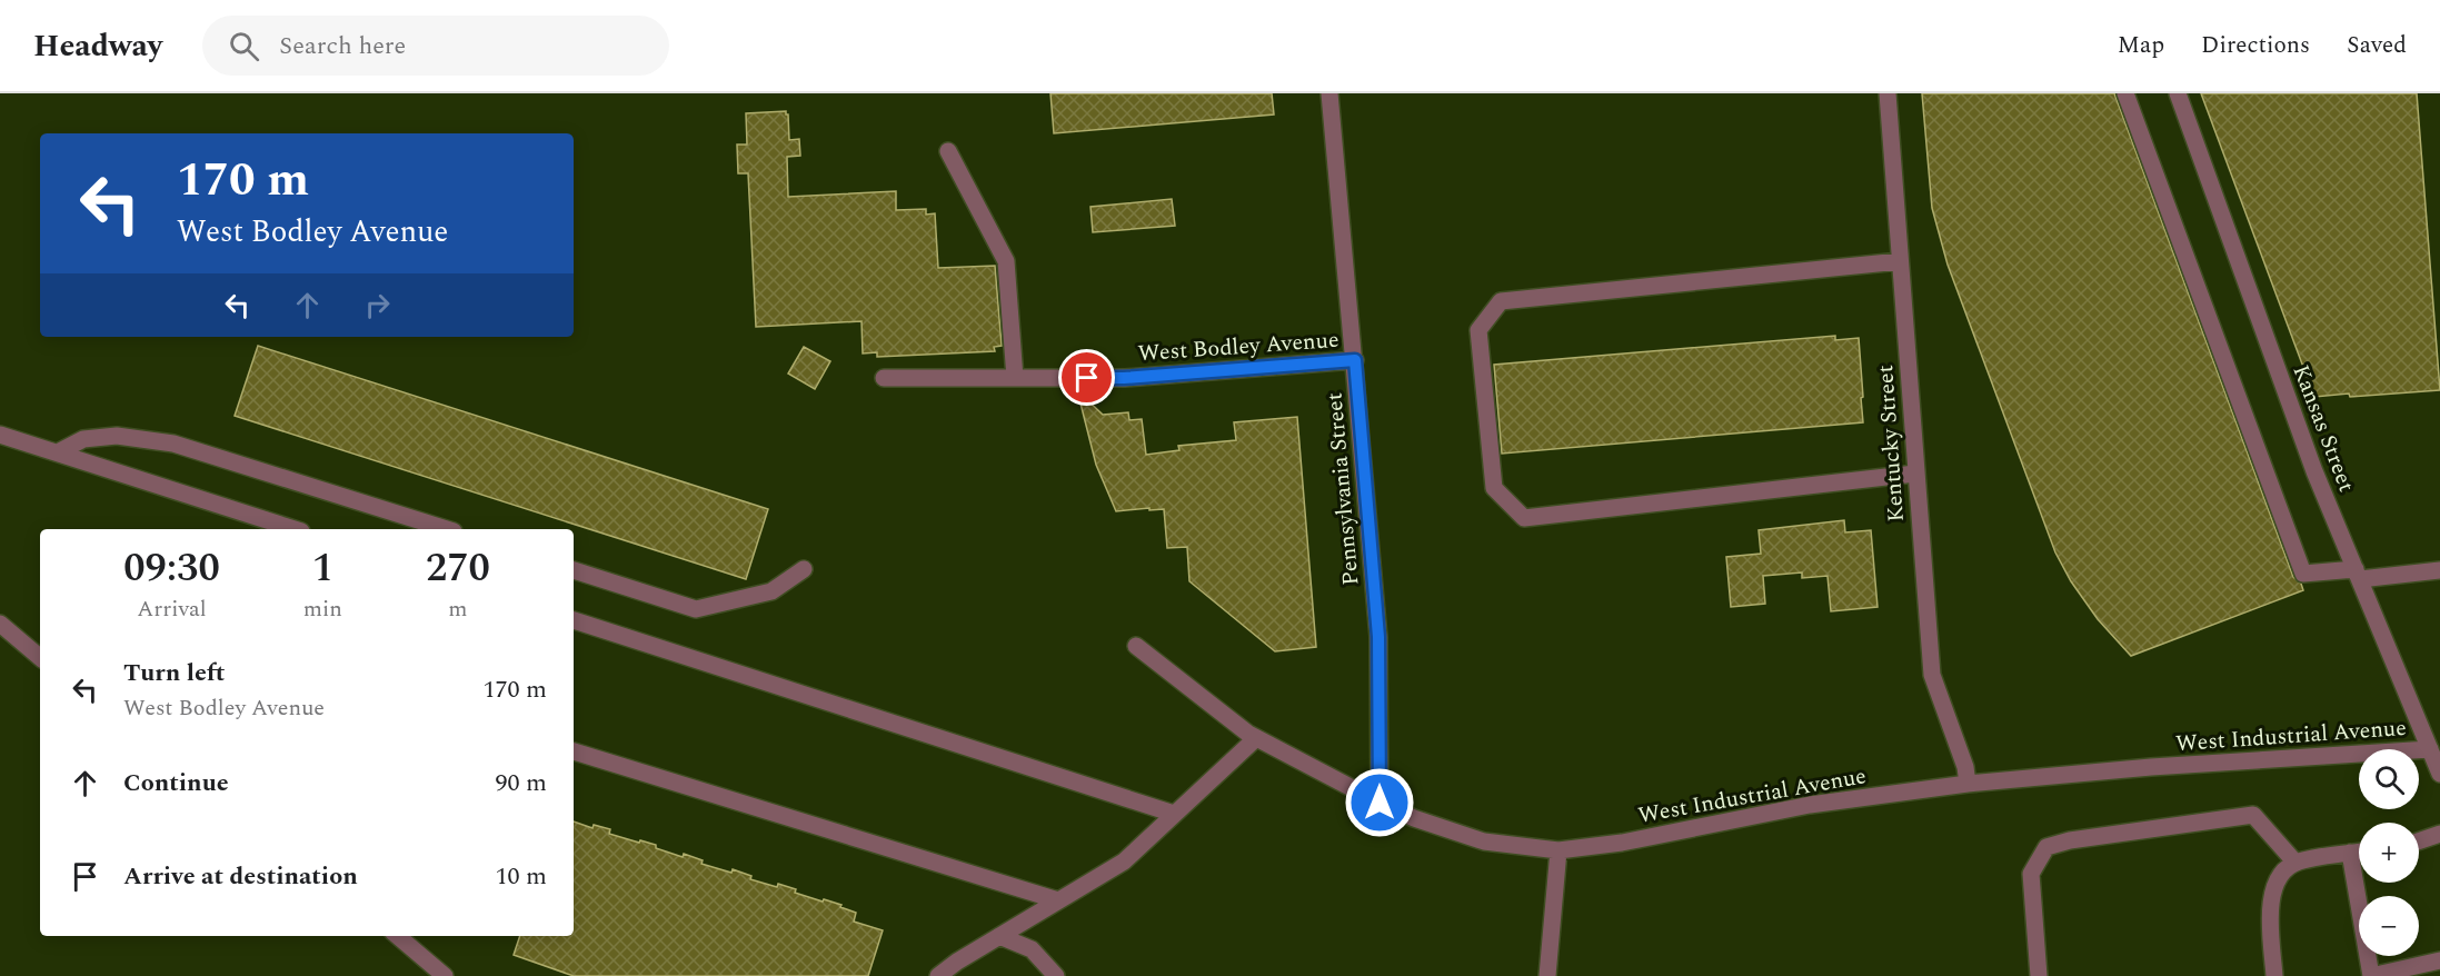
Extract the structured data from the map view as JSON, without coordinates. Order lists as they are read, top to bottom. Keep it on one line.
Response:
{"streets":{"street":["West Bodley Avenue","Kansas Street","Kentucky Street","Pennsylvania Street","West Industrial Avenue"]},"crossings":[["West Bodley Avenue","Pennsylvania Street"],["Kansas Street","West Industrial Avenue"],["Kentucky Street","West Industrial Avenue"],["Pennsylvania Street","West Industrial Avenue"]],"page":{"header":"Headway","search":"Search here","nav":["Map","Directions","Saved"],"turn":["170 m","West Bodley Avenue"],"eta":["09:30","Arrival","1","min","270","m"],"list":[{"name":"Turn left","note":"West Bodley Avenue","value":"170 m"},{"name":"Continue","value":"90 m"},{"name":"Arrive at destination","value":"10 m"}],"map_buttons":["+","−"]}}
